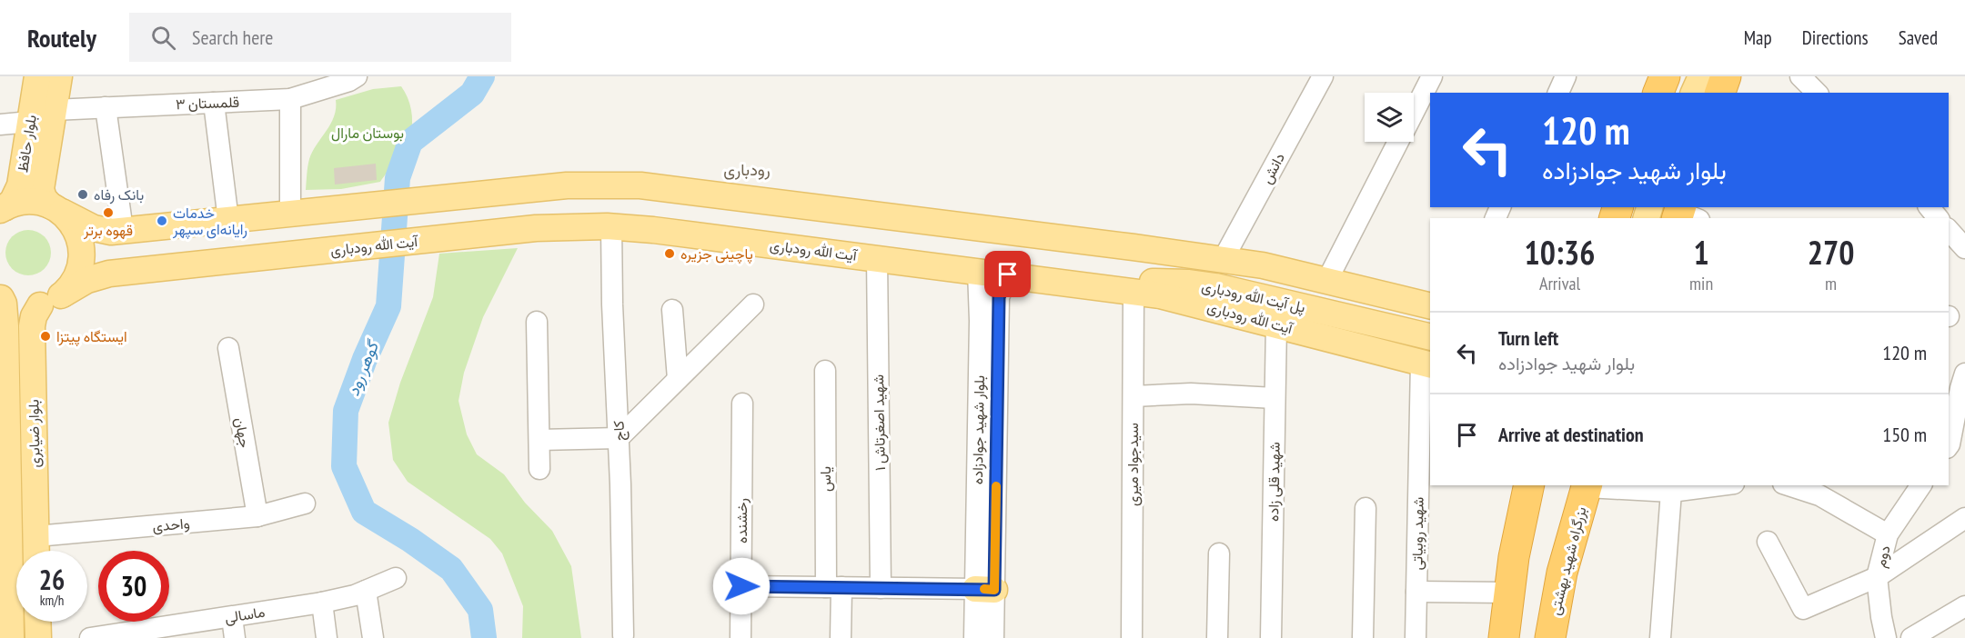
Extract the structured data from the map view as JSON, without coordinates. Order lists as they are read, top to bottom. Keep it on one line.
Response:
{"streets":{"highway":["بزرگراه شهید بهشتی"],"main road":["بلوار حافظ","آیت الله رودباری","پل آیت الله رودباری","بلوار ضیابری"],"street":["قلمستان ۳","دانش","شهید اصغرتاش ۱","بلوار شهید جوادزاده","کاج","جهان","سیدجواد میری","یاس","شهید قلی زاده","رخشنده","واحدی","شهید روبیاتی","دوم","ماسالی"]},"crossings":[["قلمستان ۳","بلوار حافظ"],["بلوار حافظ","آیت الله رودباری"],["بلوار حافظ","بلوار ضیابری"],["آیت الله رودباری","پل آیت الله رودباری"],["آیت الله رودباری","شهید اصغرتاش ۱"],["آیت الله رودباری","بلوار شهید جوادزاده"],["آیت الله رودباری","کاج"],["آیت الله رودباری","بلوار ضیابری"],["آیت الله رودباری","سیدجواد میری"],["آیت الله رودباری","شهید قلی زاده"],["آیت الله رودباری","شهید روبیاتی"],["پل آیت الله رودباری","سیدجواد میری"],["جهان","واحدی"],["بلوار ضیابری","واحدی"]],"districts":["رودباری"],"water":["گوهر رود"],"parks":["بوستان مارال"],"places":["بانک رفاه","قهوه برتر","خدمات رایانه‌ای سپهر","پاچینی جزیره","ایستگاه پیتزا"],"page":{"header":"Routely","search":"Search here","nav":["Map","Directions","Saved"],"turn":["120 m","بلوار شهید جوادزاده"],"eta":["10:36","Arrival","1","min","270","m"],"list":[{"name":"Turn left","note":"بلوار شهید جوادزاده","value":"120 m"},{"name":"Arrive at destination","value":"150 m"}],"speed":"26 km/h","limit":"30"}}
